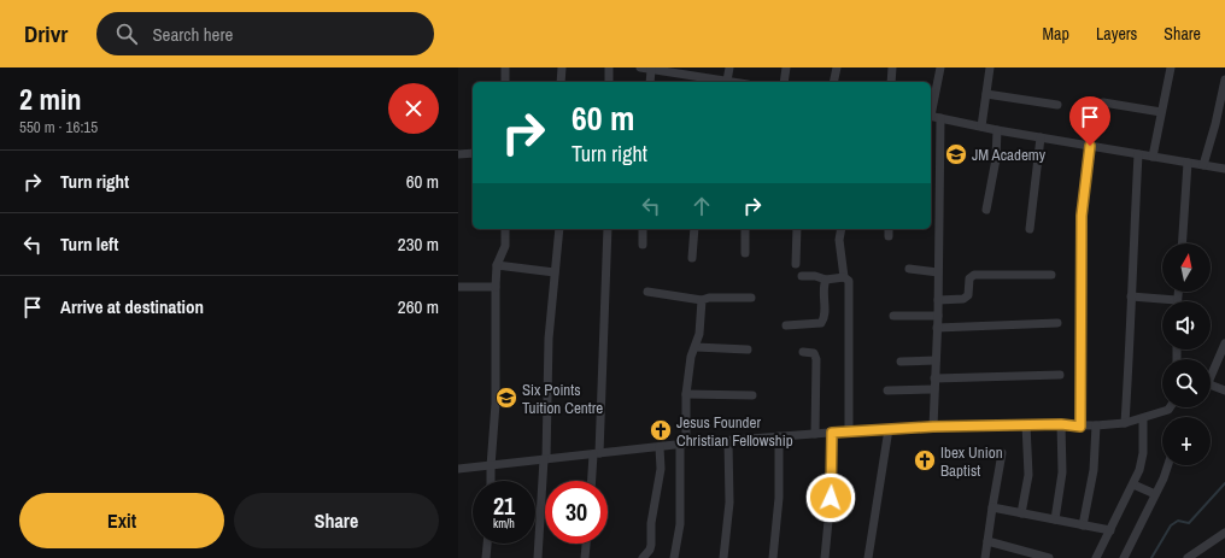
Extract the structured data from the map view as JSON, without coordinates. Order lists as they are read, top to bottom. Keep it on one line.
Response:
{"places":{"school or university":["JM Academy","Six Points Tuition Centre"],"church":["Jesus Founder Christian Fellowship","Ibex Union Baptist"]},"north":"top","page":{"header":"Drivr","search":"Search here","nav":["Map","Layers","Share"],"heading":["2 min","550 m · 16:15"],"turn":["60 m","Turn right"],"list":[{"name":"Turn right","value":"60 m"},{"name":"Turn left","value":"230 m"},{"name":"Arrive at destination","value":"260 m"}],"map_buttons":"+","speed":"21 km/h","limit":"30","buttons":["Exit","Share"]}}
